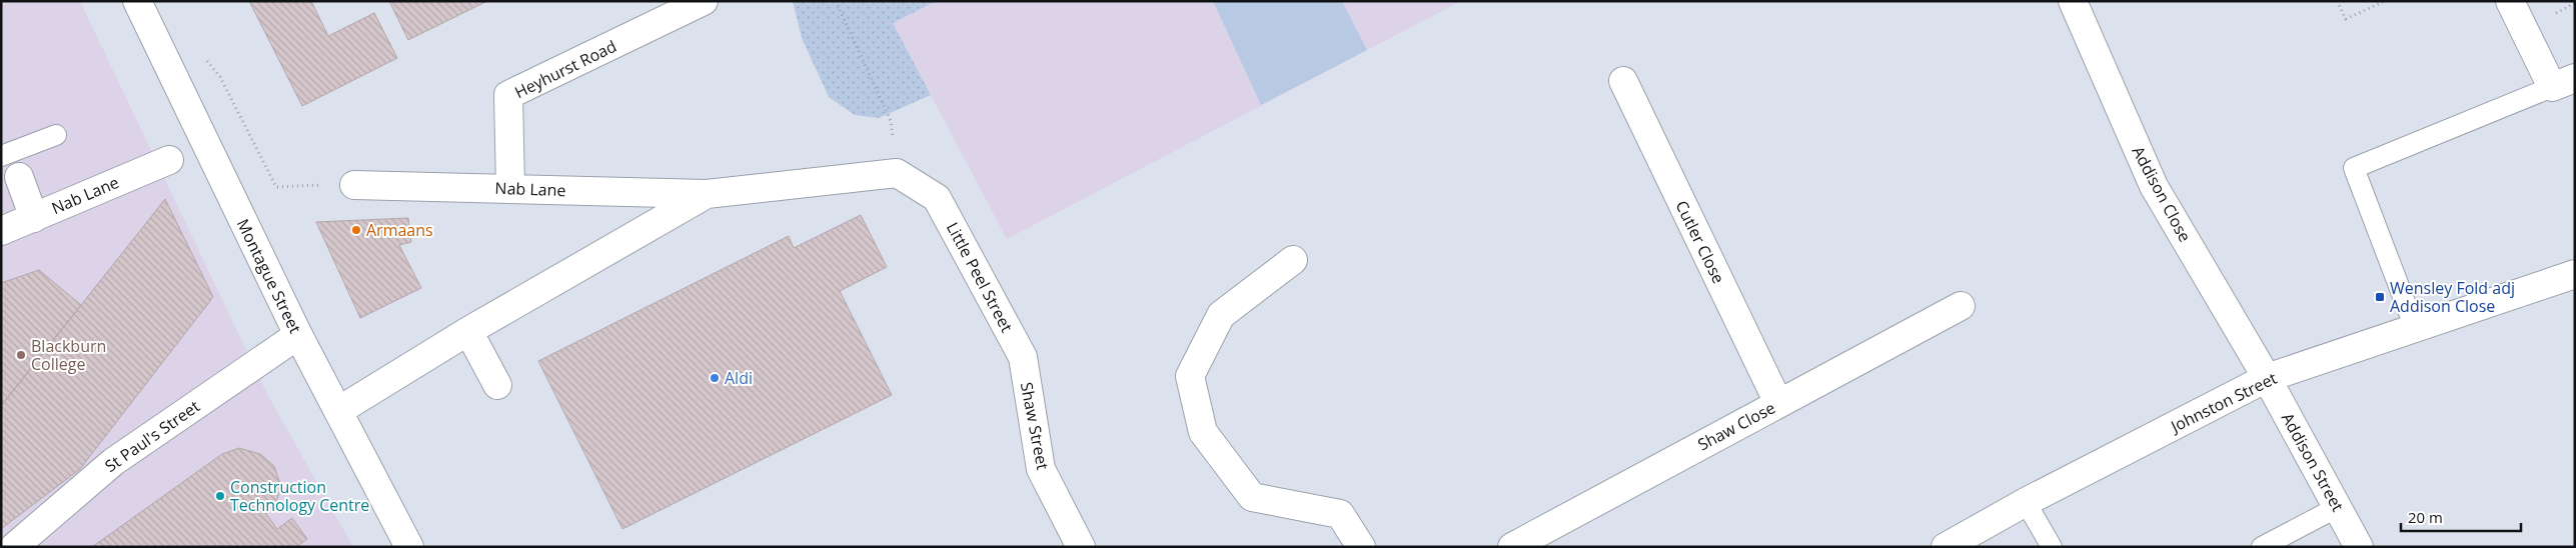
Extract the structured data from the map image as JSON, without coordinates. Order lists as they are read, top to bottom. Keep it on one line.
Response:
{"streets":{"main road":["Heyhurst Road","Nab Lane","Addison Close","Cutler Close","Montague Street","Little Peel Street","Johnston Street","Shaw Street","Shaw Close","St Paul's Street","Addison Street"]},"crossings":[["Heyhurst Road","Nab Lane"],["Nab Lane","Montague Street"],["Nab Lane","Little Peel Street"],["Addison Close","Johnston Street"],["Addison Close","Addison Street"],["Cutler Close","Shaw Close"],["Montague Street","St Paul's Street"],["Little Peel Street","Shaw Street"],["Johnston Street","Addison Street"]],"places":{"other":["Armaans","Blackburn College","Aldi","Construction Technology Centre"],"transit":["Wensley Fold adj Addison Close"]},"scale_bar":"20 m"}
